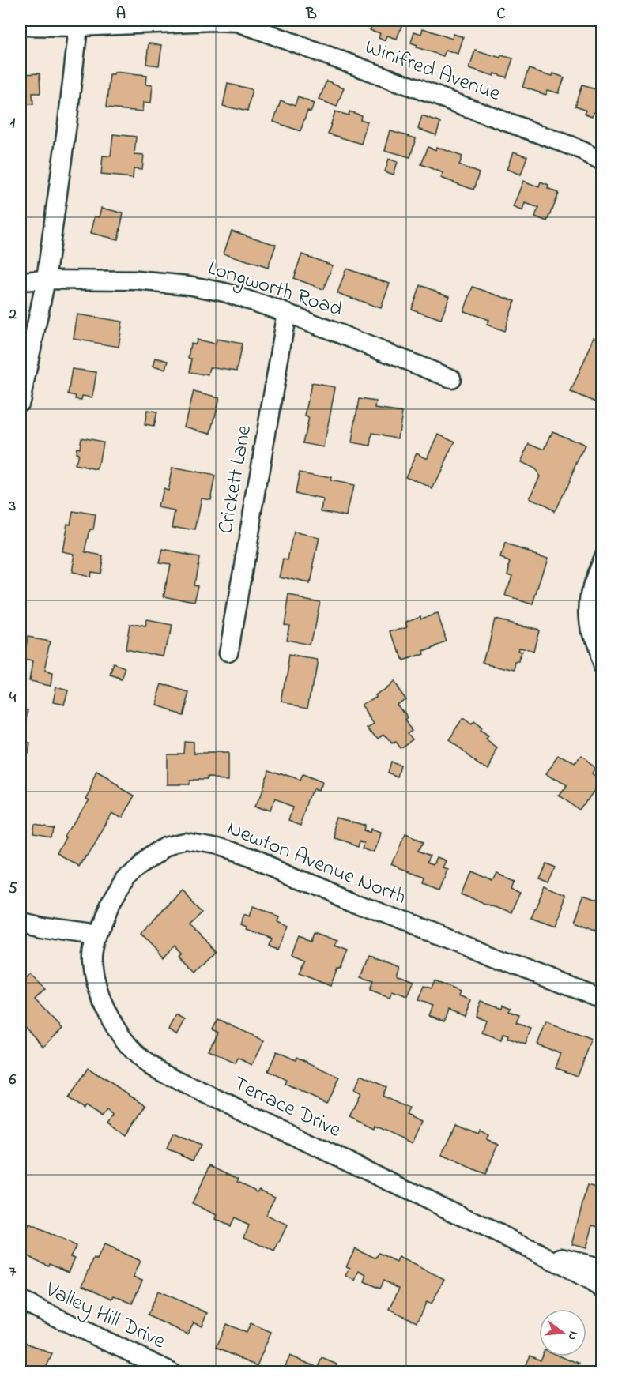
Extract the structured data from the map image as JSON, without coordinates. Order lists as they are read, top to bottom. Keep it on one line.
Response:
{"streets":{"street":["Winifred Avenue","Longworth Road","Crickett Lane","Newton Avenue North","Terrace Drive","Valley Hill Drive"]},"crossings":[["Longworth Road","Crickett Lane"],["Newton Avenue North","Terrace Drive"]],"north":"right","grid":{"columns":["A","B","C"],"rows":["1","2","3","4","5","6","7"]}}
